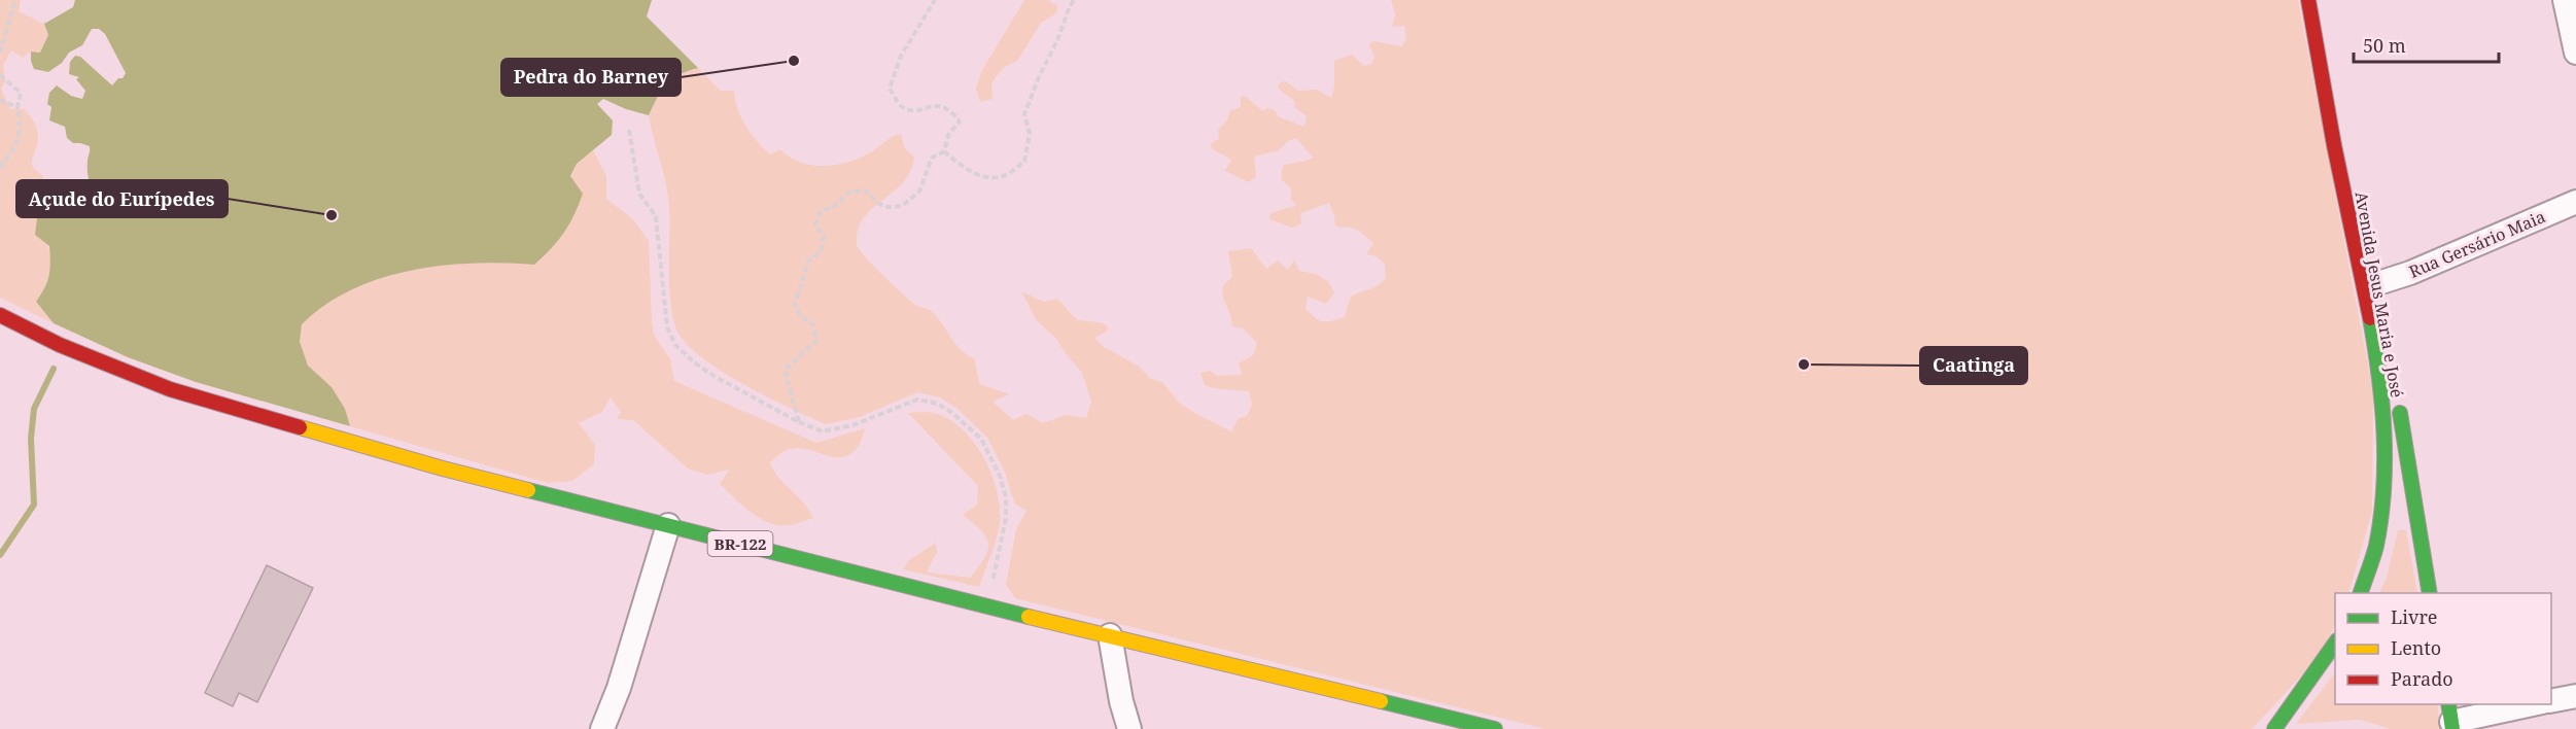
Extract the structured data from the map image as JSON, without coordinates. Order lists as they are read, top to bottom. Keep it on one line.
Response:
{"streets":{"main road":["Avenida Jesus Maria e José","BR-122"],"street":["Rua Gersário Maia"]},"crossings":[["Rua Gersário Maia","Avenida Jesus Maria e José"]],"places":["Pedra do Barney","Açude do Eurípedes","Caatinga"],"legend":["Livre","Lento","Parado"],"scale_bar":"50 m"}
